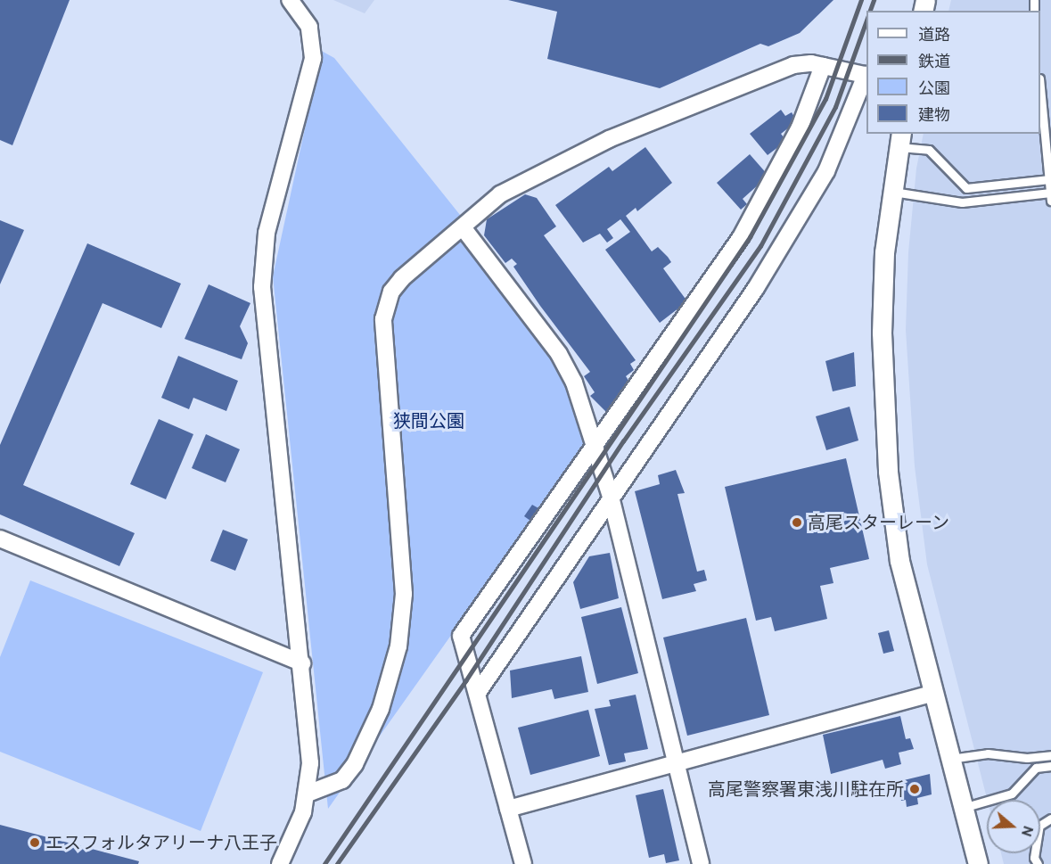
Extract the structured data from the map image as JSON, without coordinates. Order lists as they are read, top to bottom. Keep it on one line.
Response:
{"parks":["狭間公園"],"places":["高尾スターレーン","高尾警察署東浅川駐在所","エスフォルタアリーナ八王子"],"legend":["道路","鉄道","公園","建物"],"north":"right"}
